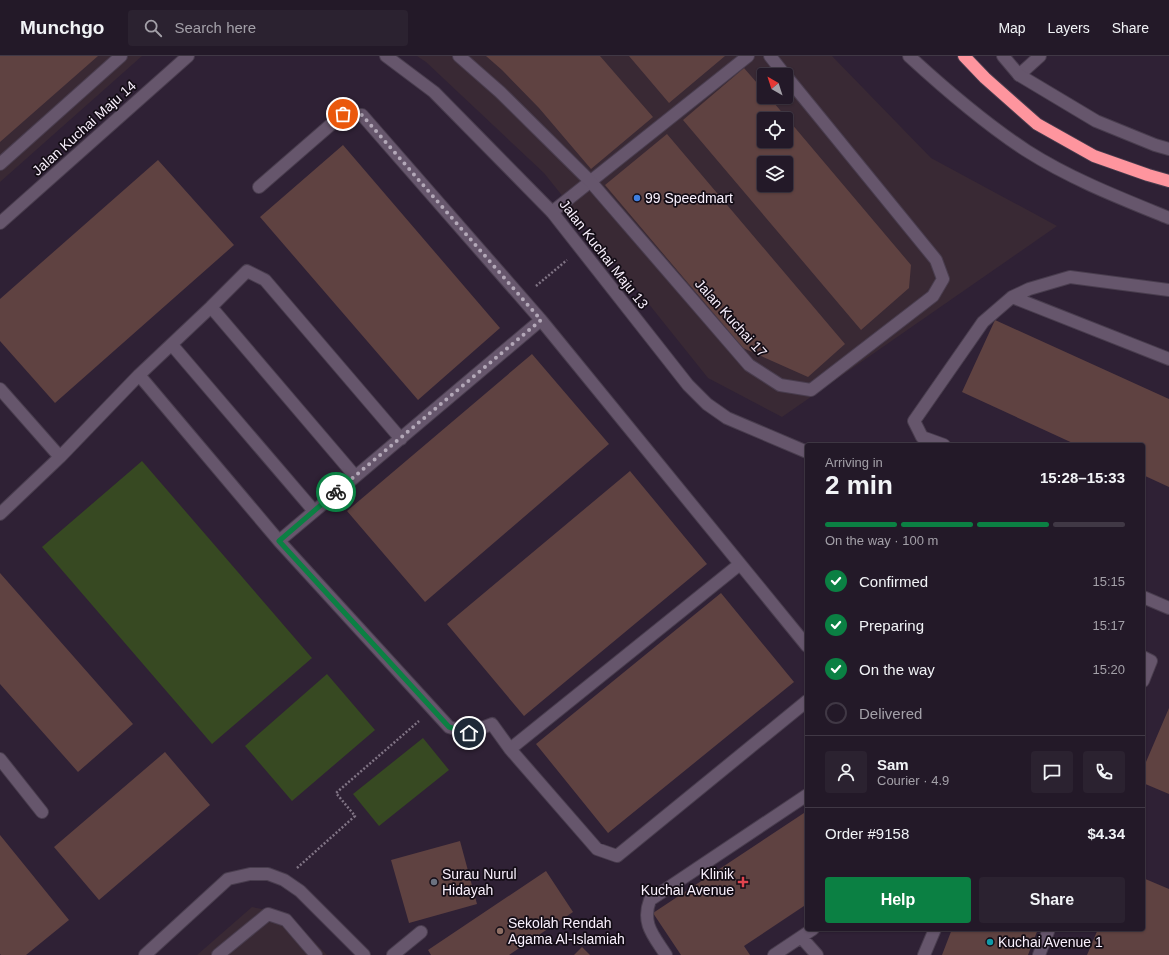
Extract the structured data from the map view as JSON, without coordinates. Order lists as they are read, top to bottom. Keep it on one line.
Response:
{"streets":{"street":["Jalan Kuchai Maju 14","Jalan Kuchai Maju 13","Jalan Kuchai 17"]},"places":{"other":["99 Speedmart","Surau Nurul Hidayah","Sekolah Rendah Agama Al-Islamiah","Kuchai Avenue 1"],"health":["Klinik Kuchai Avenue"]},"north":"top left","page":{"header":"Munchgo","search":"Search here","nav":["Map","Layers","Share"],"heading":["2 min","Arriving in","15:28–15:33"],"panel":["Sam","Courier · 4.9","Order #9158","$4.34"],"bar":"On the way · 100 m","list":[["Confirmed","15:15"],["Preparing","15:17"],["On the way","15:20"],"Delivered"],"buttons":["Help","Share"]}}
